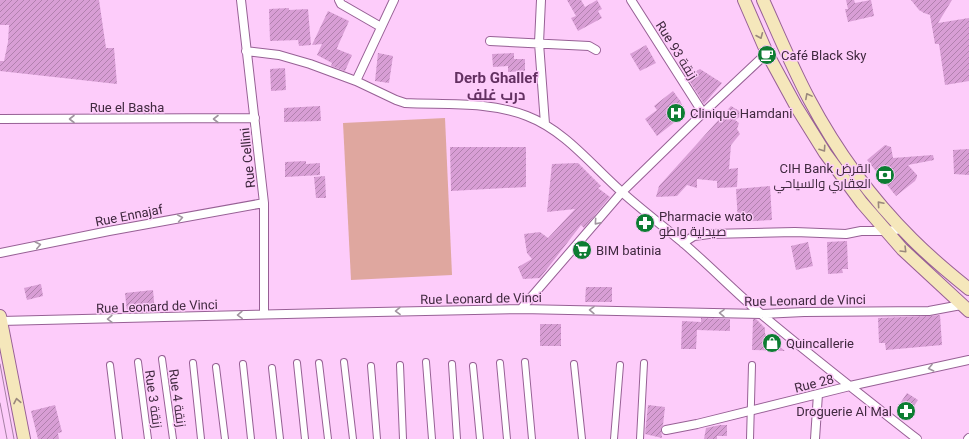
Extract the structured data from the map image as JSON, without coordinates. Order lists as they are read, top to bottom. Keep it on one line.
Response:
{"streets":{"street":["Rue 93 زنقة","Rue el Basha","Rue Cellini","Rue Ennajaf","Rue Leonard de Vinci","Rue 28","Rue 4 زنقة","Rue 3 زنقة"]},"crossings":[["Rue el Basha","Rue Cellini"],["Rue Cellini","Rue Ennajaf"],["Rue Cellini","Rue Leonard de Vinci"]],"one_way":["Rue el Basha","Rue Ennajaf","Rue Leonard de Vinci","Rue 28"],"districts":["Derb Ghallef درب غلف"],"places":{"cafe":["Café Black Sky"],"hospital":["Clinique Hamdani"],"bank":["CIH Bank القرض العقاري والسياحي"],"pharmacy":["Pharmacie wato صيدلية واطو","Droguerie Al Mal"],"supermarket":["BIM batinia"],"shop":["Quincallerie"]}}
